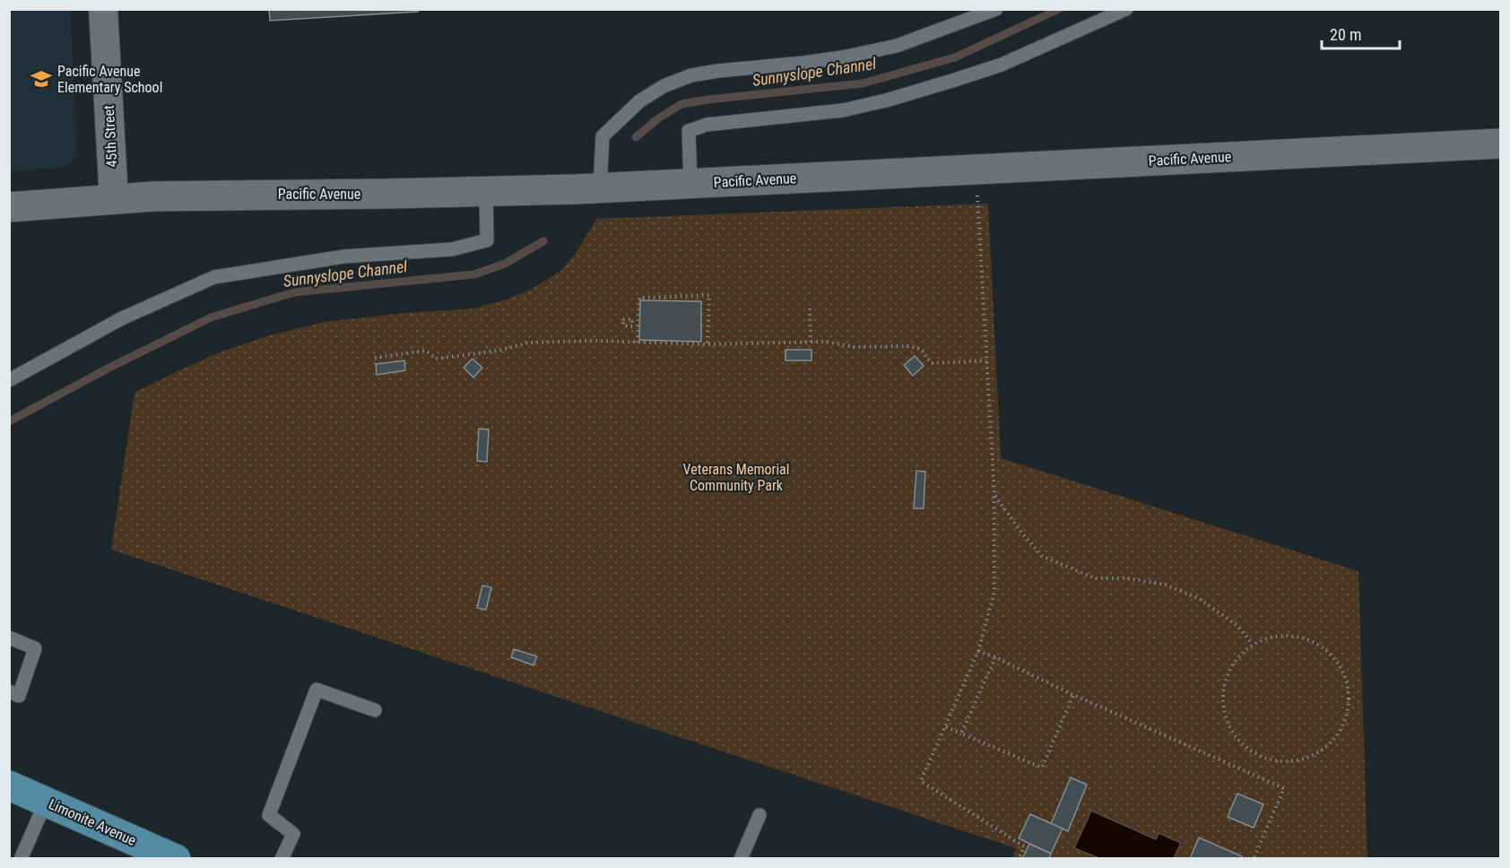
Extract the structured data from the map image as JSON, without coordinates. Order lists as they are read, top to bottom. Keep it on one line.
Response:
{"streets":{"main road":["Limonite Avenue"],"street":["45th Street","Pacific Avenue"]},"crossings":[["45th Street","Pacific Avenue"]],"water":["Sunnyslope Channel"],"parks":["Veterans Memorial Community Park"],"places":{"school or university":["Pacific Avenue Elementary School"]},"scale_bar":"20 m"}
